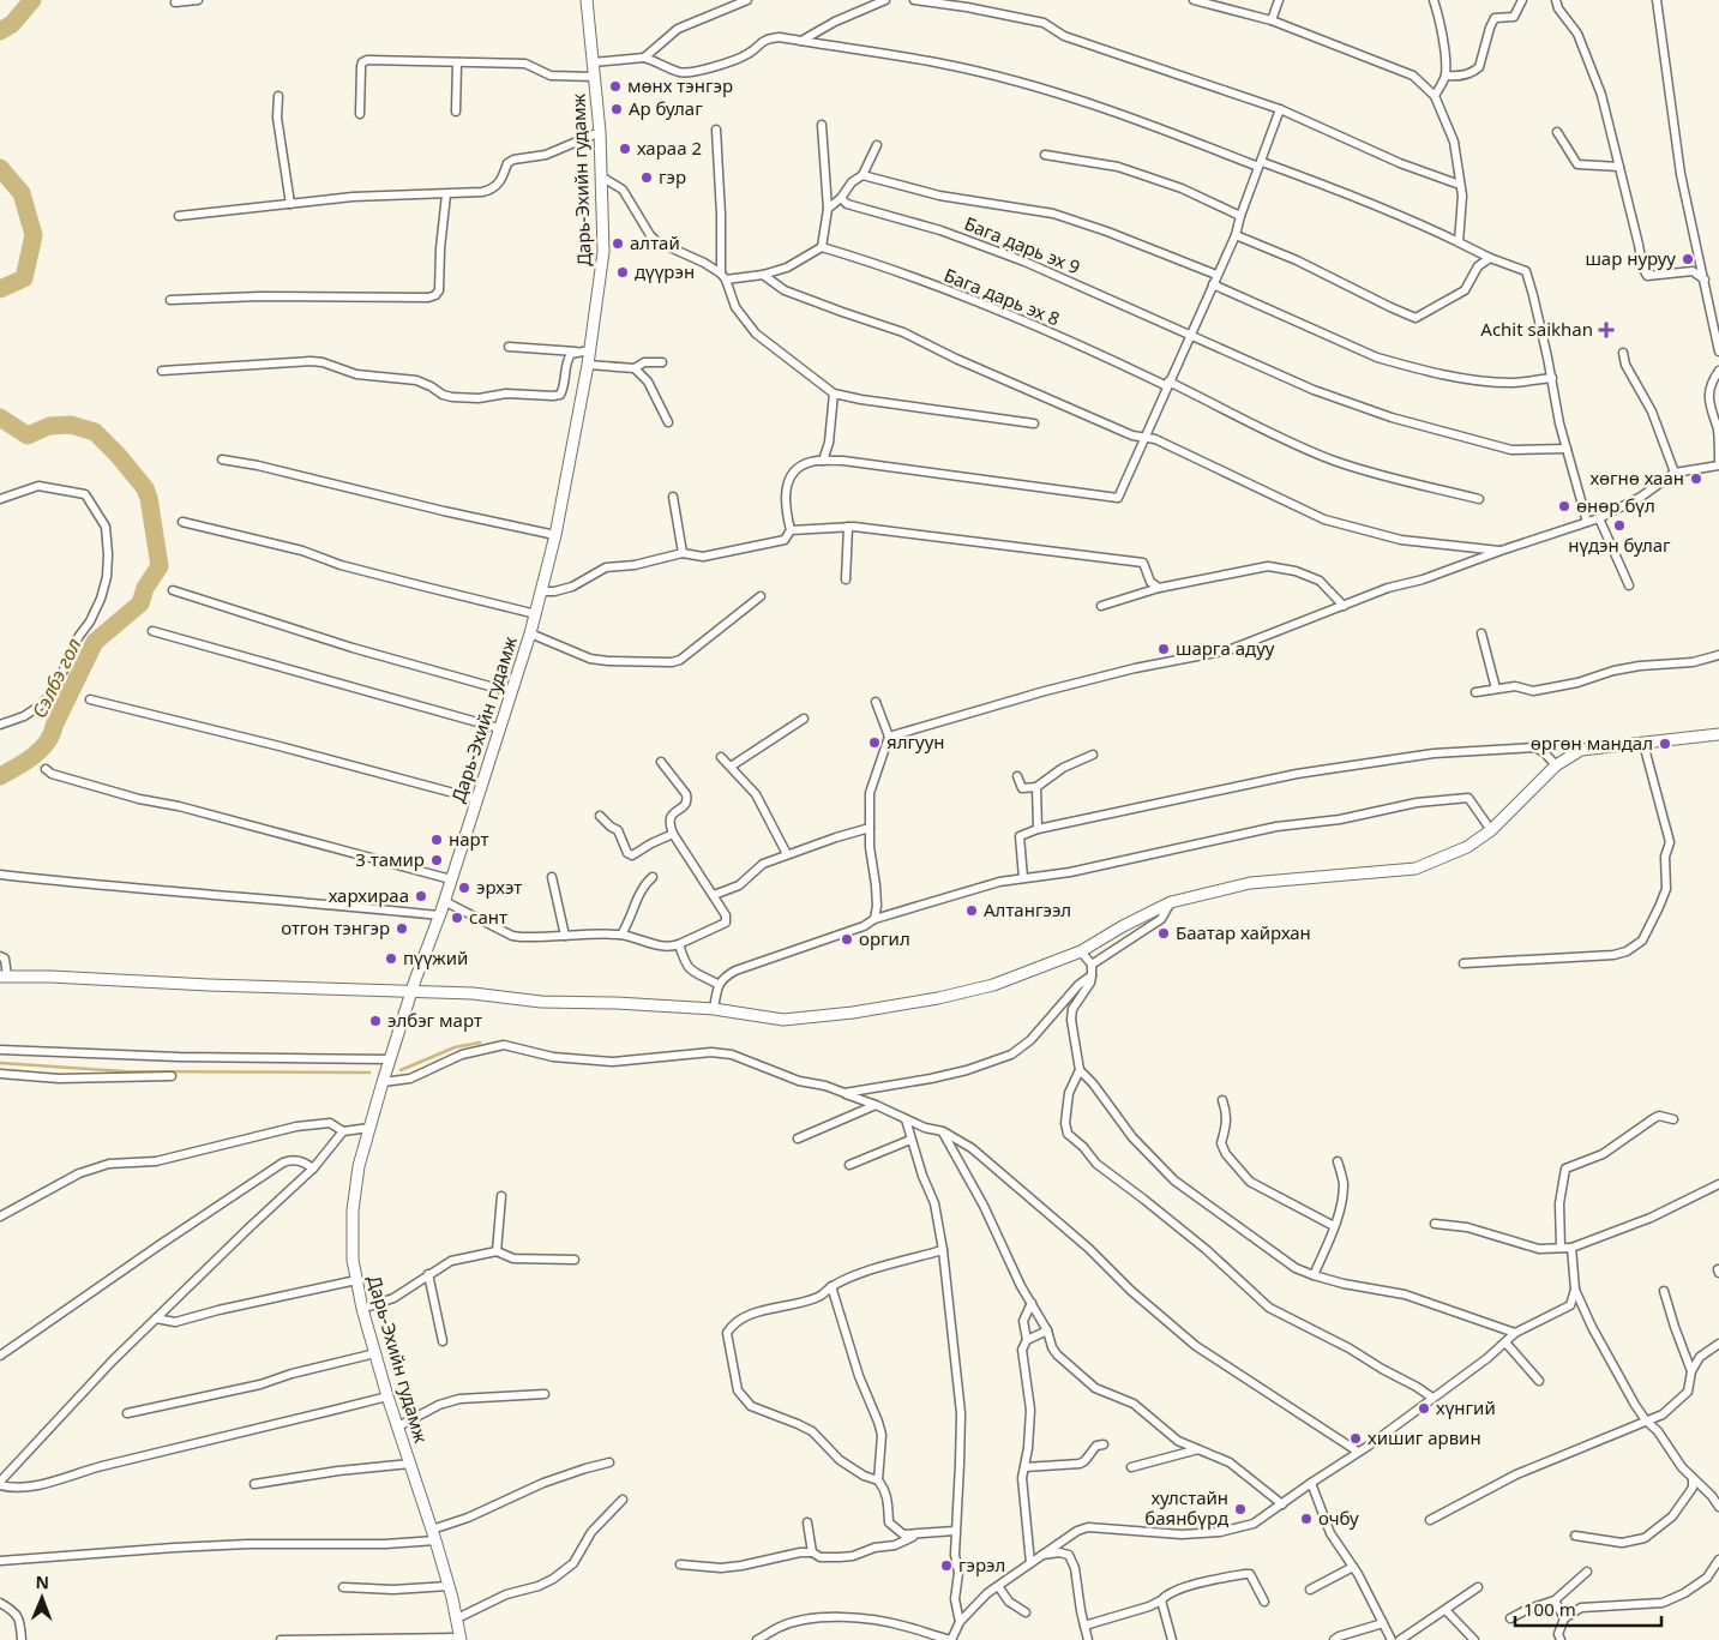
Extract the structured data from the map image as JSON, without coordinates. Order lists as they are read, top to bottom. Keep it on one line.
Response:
{"streets":{"main road":["Дарь-Эхийн гудамж"],"street":["Бага дарь эх 9","Бага дарь эх 8"]},"water":["Сэлбэ гол"],"places":{"other":["мөнх тэнгэр","Ар булаг","хараа 2","гэр","алтай","шар нуруу","дүүрэн","хөгнө хаан","өнөр бүл","нүдэн булаг","шарга адуу","ялгуун","өргөн мандал","нарт","3 тамир","эрхэт","хархираа","Алтангээл","сант","отгон тэнгэр","Баатар хайрхан","оргил","пүүжий","элбэг март","хүнгий","хишиг арвин","хулстайн баянбүрд","очбу","гэрэл"],"health":["Achit saikhan"]},"scale_bar":"100 m","north":"top"}
